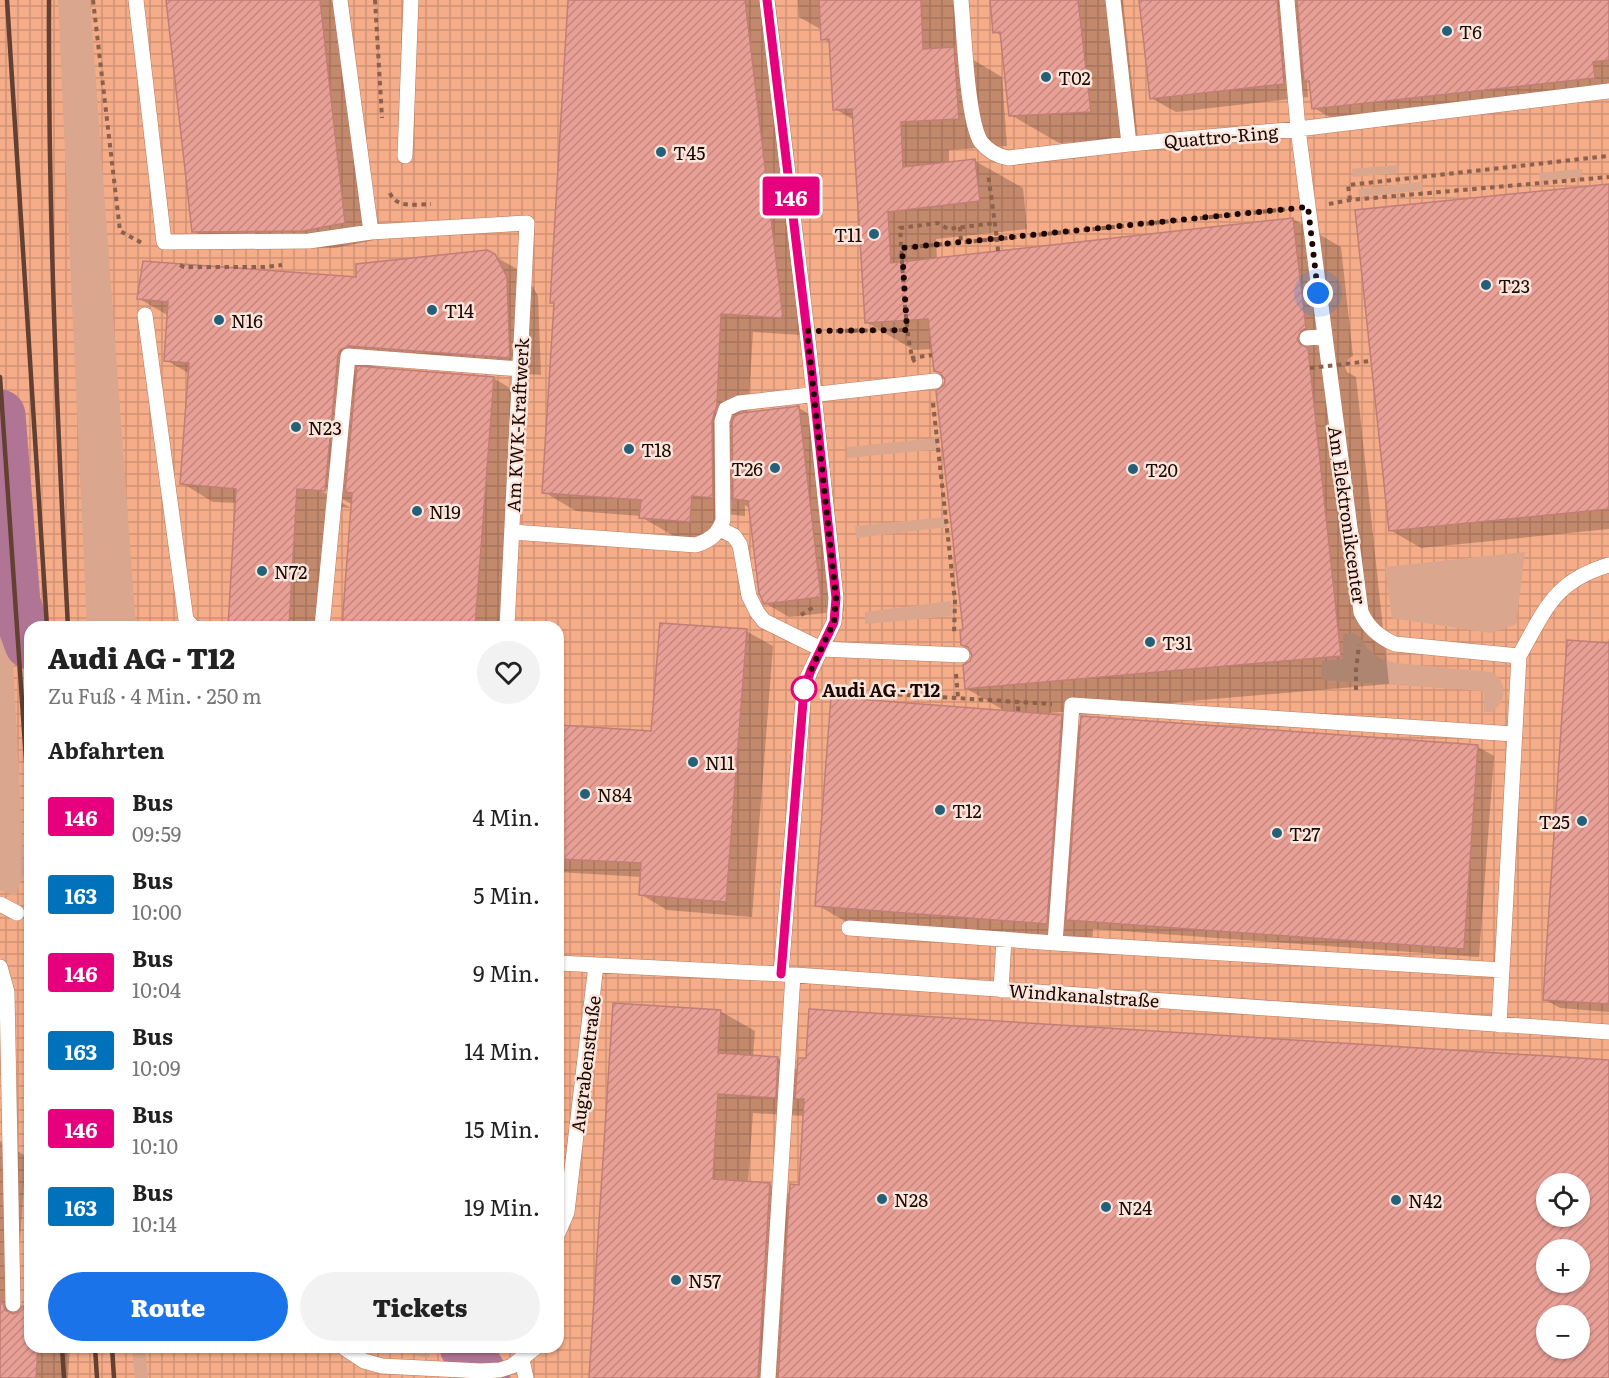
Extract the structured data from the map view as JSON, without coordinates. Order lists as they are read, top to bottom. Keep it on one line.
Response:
{"streets":{"lane":["Quattro-Ring","Am KWK-Kraftwerk","Am Elektronikcenter","Windkanalstraße","Augrabenstraße"]},"crossings":[["Quattro-Ring","Am Elektronikcenter"],["Windkanalstraße","Augrabenstraße"]],"places":["T6","T02","T45","T11","T23","T14","N16","N23","T18","T26","T20","N19","N72","T31","Audi AG - T12","N11","N84","T12","T25","T27","N28","N42","N24","N57"],"lines":["bus line 146"],"page":{"on_map":"146","heading":[["Audi AG - T12","Zu Fuß · 4 Min. · 250 m"],"Abfahrten"],"list":[{"mark":"146","name":"Bus","note":"09:59","value":"4 Min."},{"mark":"163","name":"Bus","note":"10:00","value":"5 Min."},{"mark":"146","name":"Bus","note":"10:04","value":"9 Min."},{"mark":"163","name":"Bus","note":"10:09","value":"14 Min."},{"mark":"146","name":"Bus","note":"10:10","value":"15 Min."},{"mark":"163","name":"Bus","note":"10:14","value":"19 Min."}],"map_buttons":["+","−"],"buttons":["Route","Tickets"]}}
